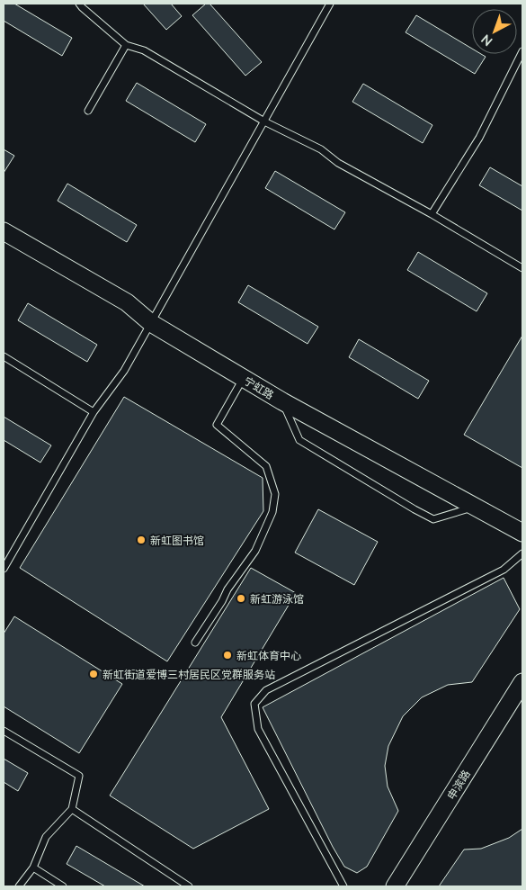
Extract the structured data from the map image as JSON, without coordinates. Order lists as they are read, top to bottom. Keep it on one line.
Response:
{"streets":{"main road":["宁虹路","申滨路"]},"places":["新虹图书馆","新虹游泳馆","新虹体育中心","新虹街道爱博三村居民区党群服务站"],"north":"bottom left"}
